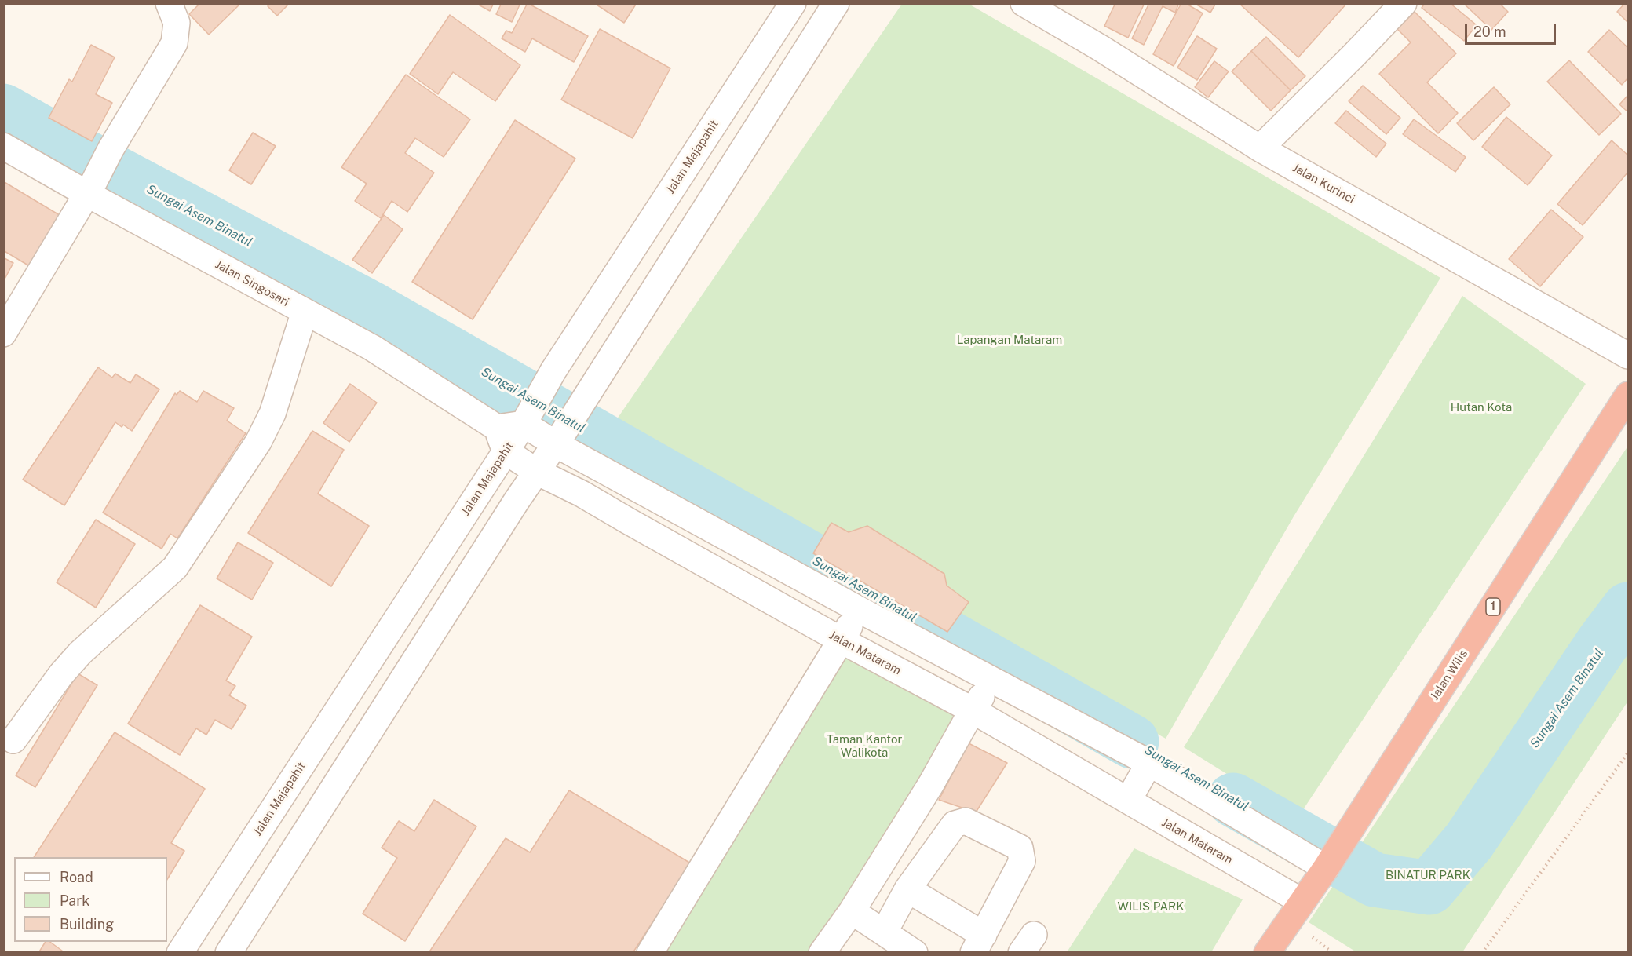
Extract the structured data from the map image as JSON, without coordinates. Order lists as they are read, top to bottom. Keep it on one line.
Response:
{"streets":{"highway":["1","Jalan Wilis"],"street":["Jalan Majapahit","Jalan Kurinci","Jalan Singosari","Jalan Mataram"]},"crossings":[["Jalan Majapahit","Jalan Mataram"],["Jalan Mataram","Jalan Wilis"]],"water":["Sungai Asem Binatul"],"parks":["Lapangan Mataram","Hutan Kota","Taman Kantor Walikota","BINATUR PARK","WILIS PARK"],"legend":["Road","Park","Building"],"scale_bar":"20 m"}
